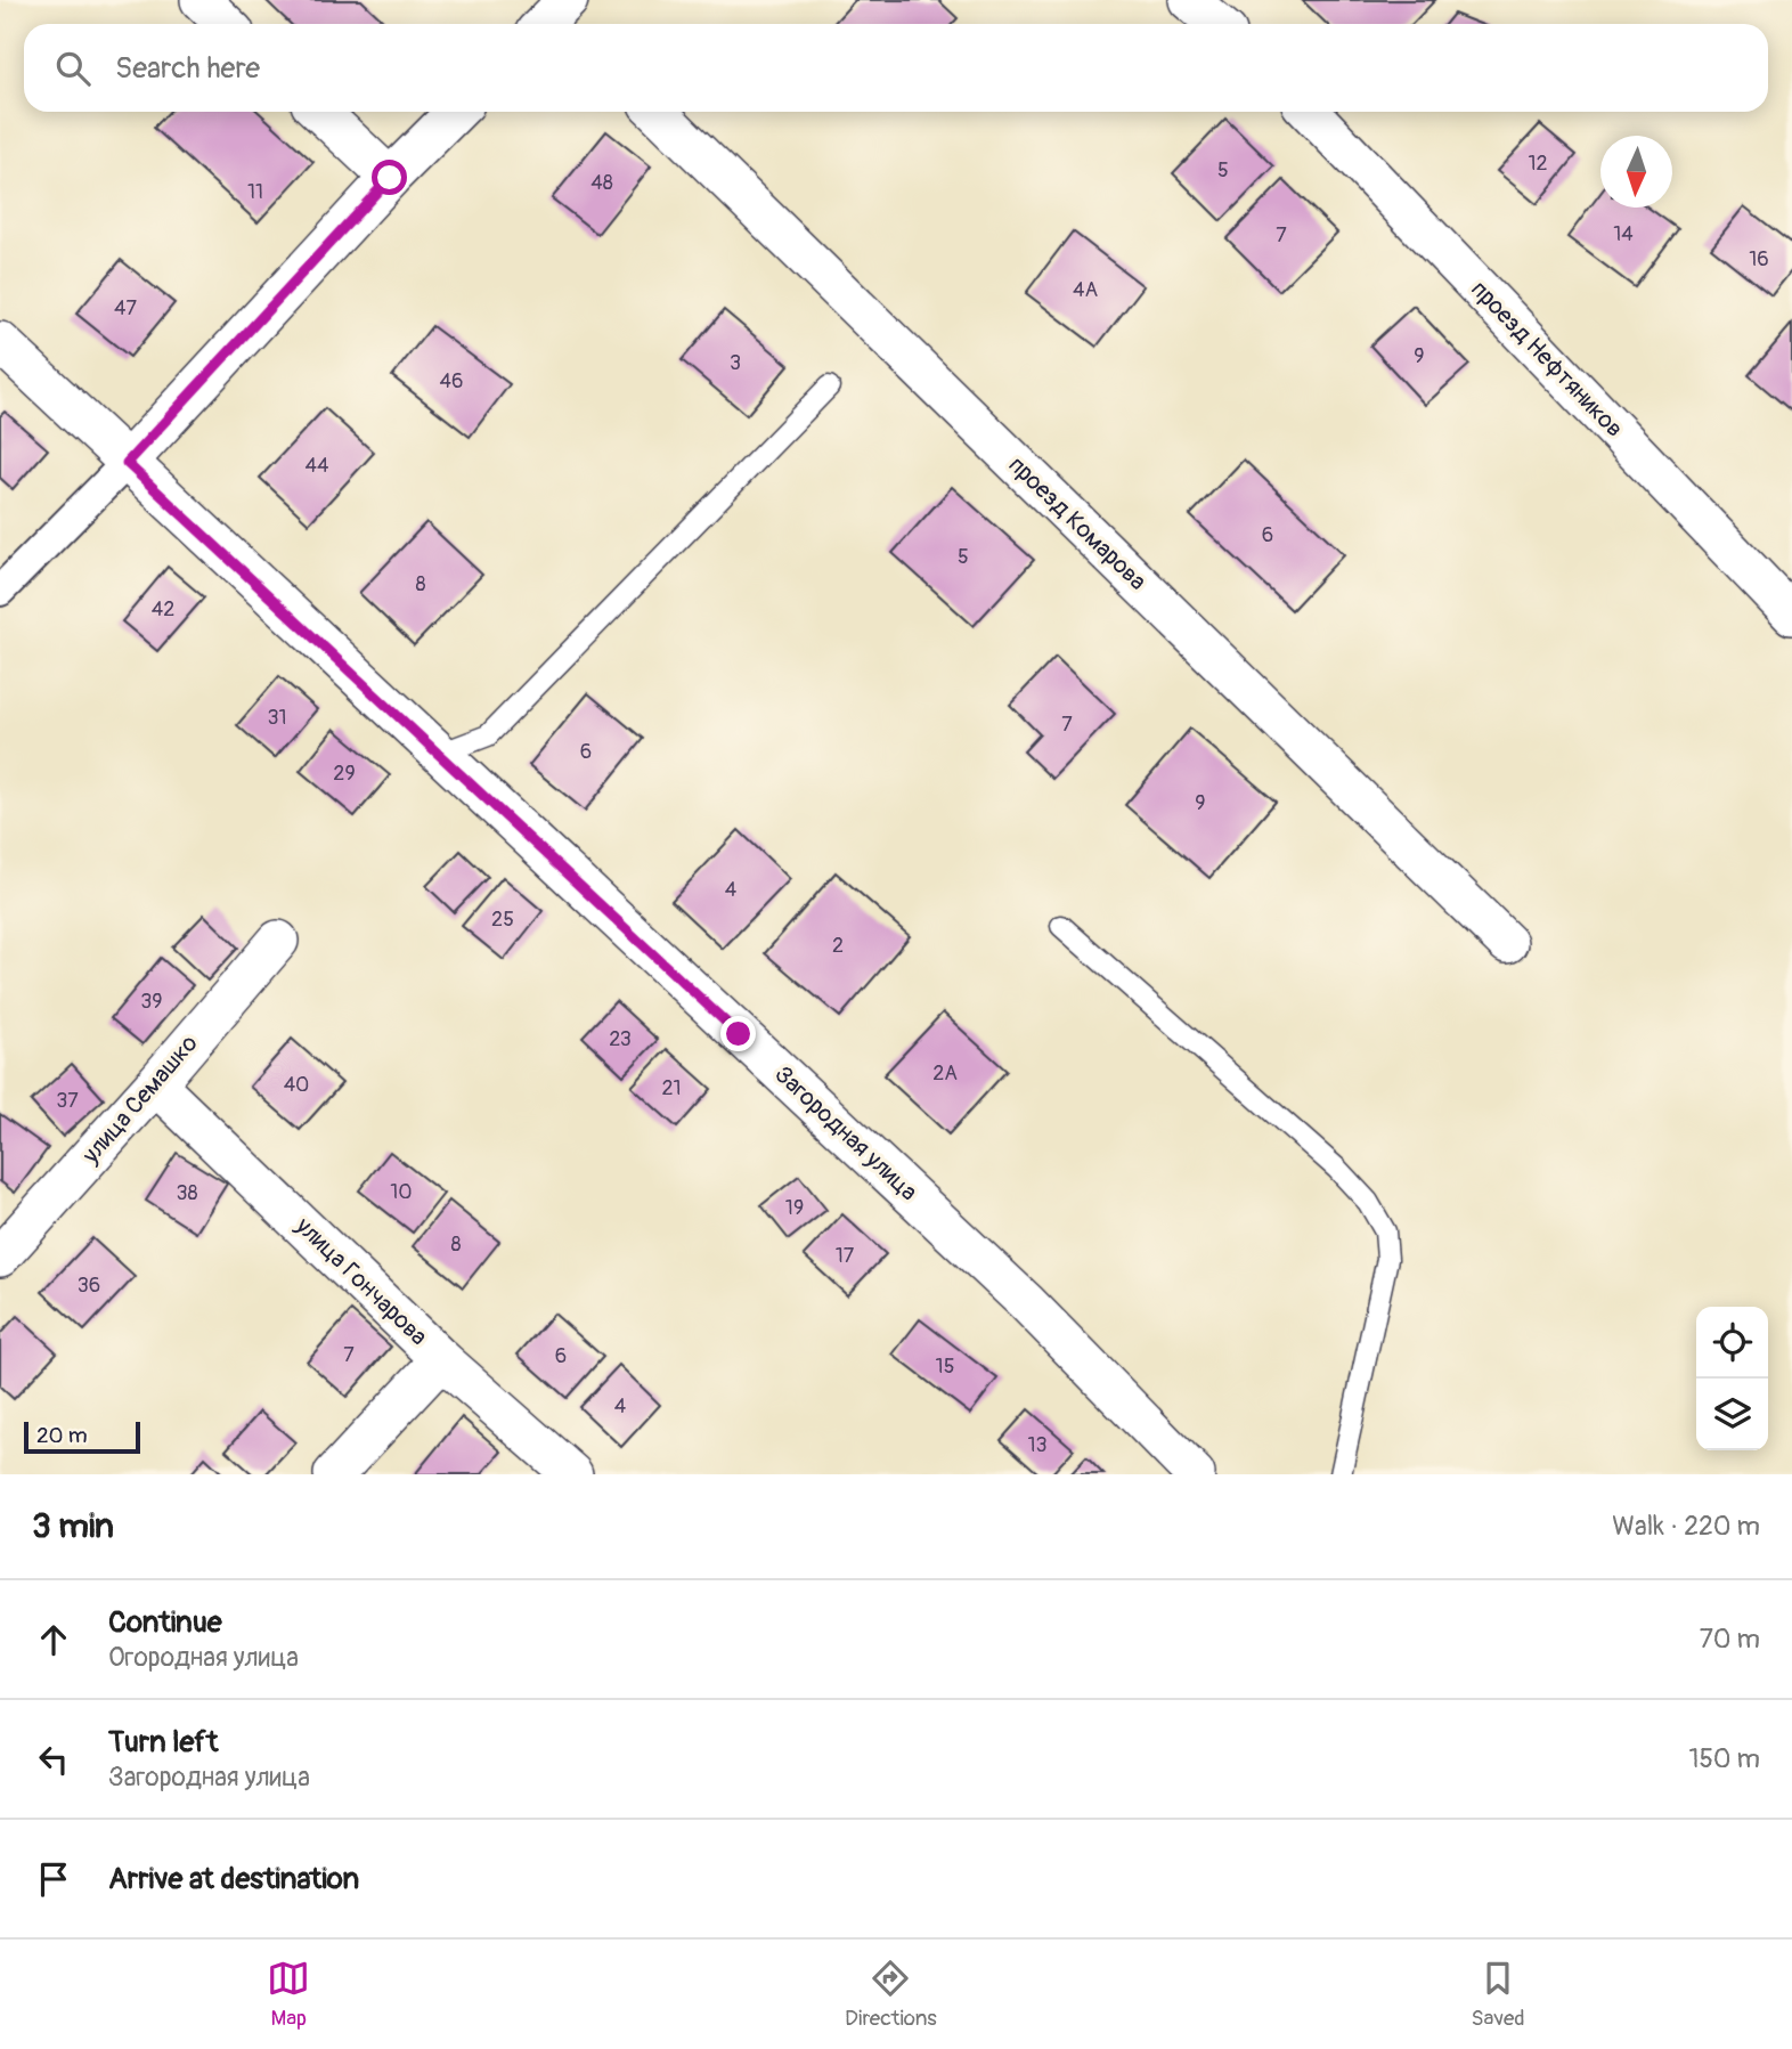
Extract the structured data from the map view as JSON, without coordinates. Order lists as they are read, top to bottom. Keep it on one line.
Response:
{"streets":{"street":["проезд Нефтяников","проезд Комарова","улица Семашко","Загородная улица","улица Гончарова"]},"crossings":[["улица Семашко","улица Гончарова"]],"house_numbers":["12","5","48","11","14","7","16","4А","47","9","3","46","44","6","5","8","42","31","7","6","29","9","4","25","2","39","23","2А","40","21","37","10","38","19","8","17","36","7","6","15","4","13"],"scale_bar":"20 m","north":"bottom","page":{"search":"Search here","scale":"20 m","heading":["3 min","Walk · 220 m"],"list":[["Continue","Огородная улица","70 m"],["Turn left","Загородная улица","150 m"],"Arrive at destination"],"nav":["Map","Directions","Saved"]}}
